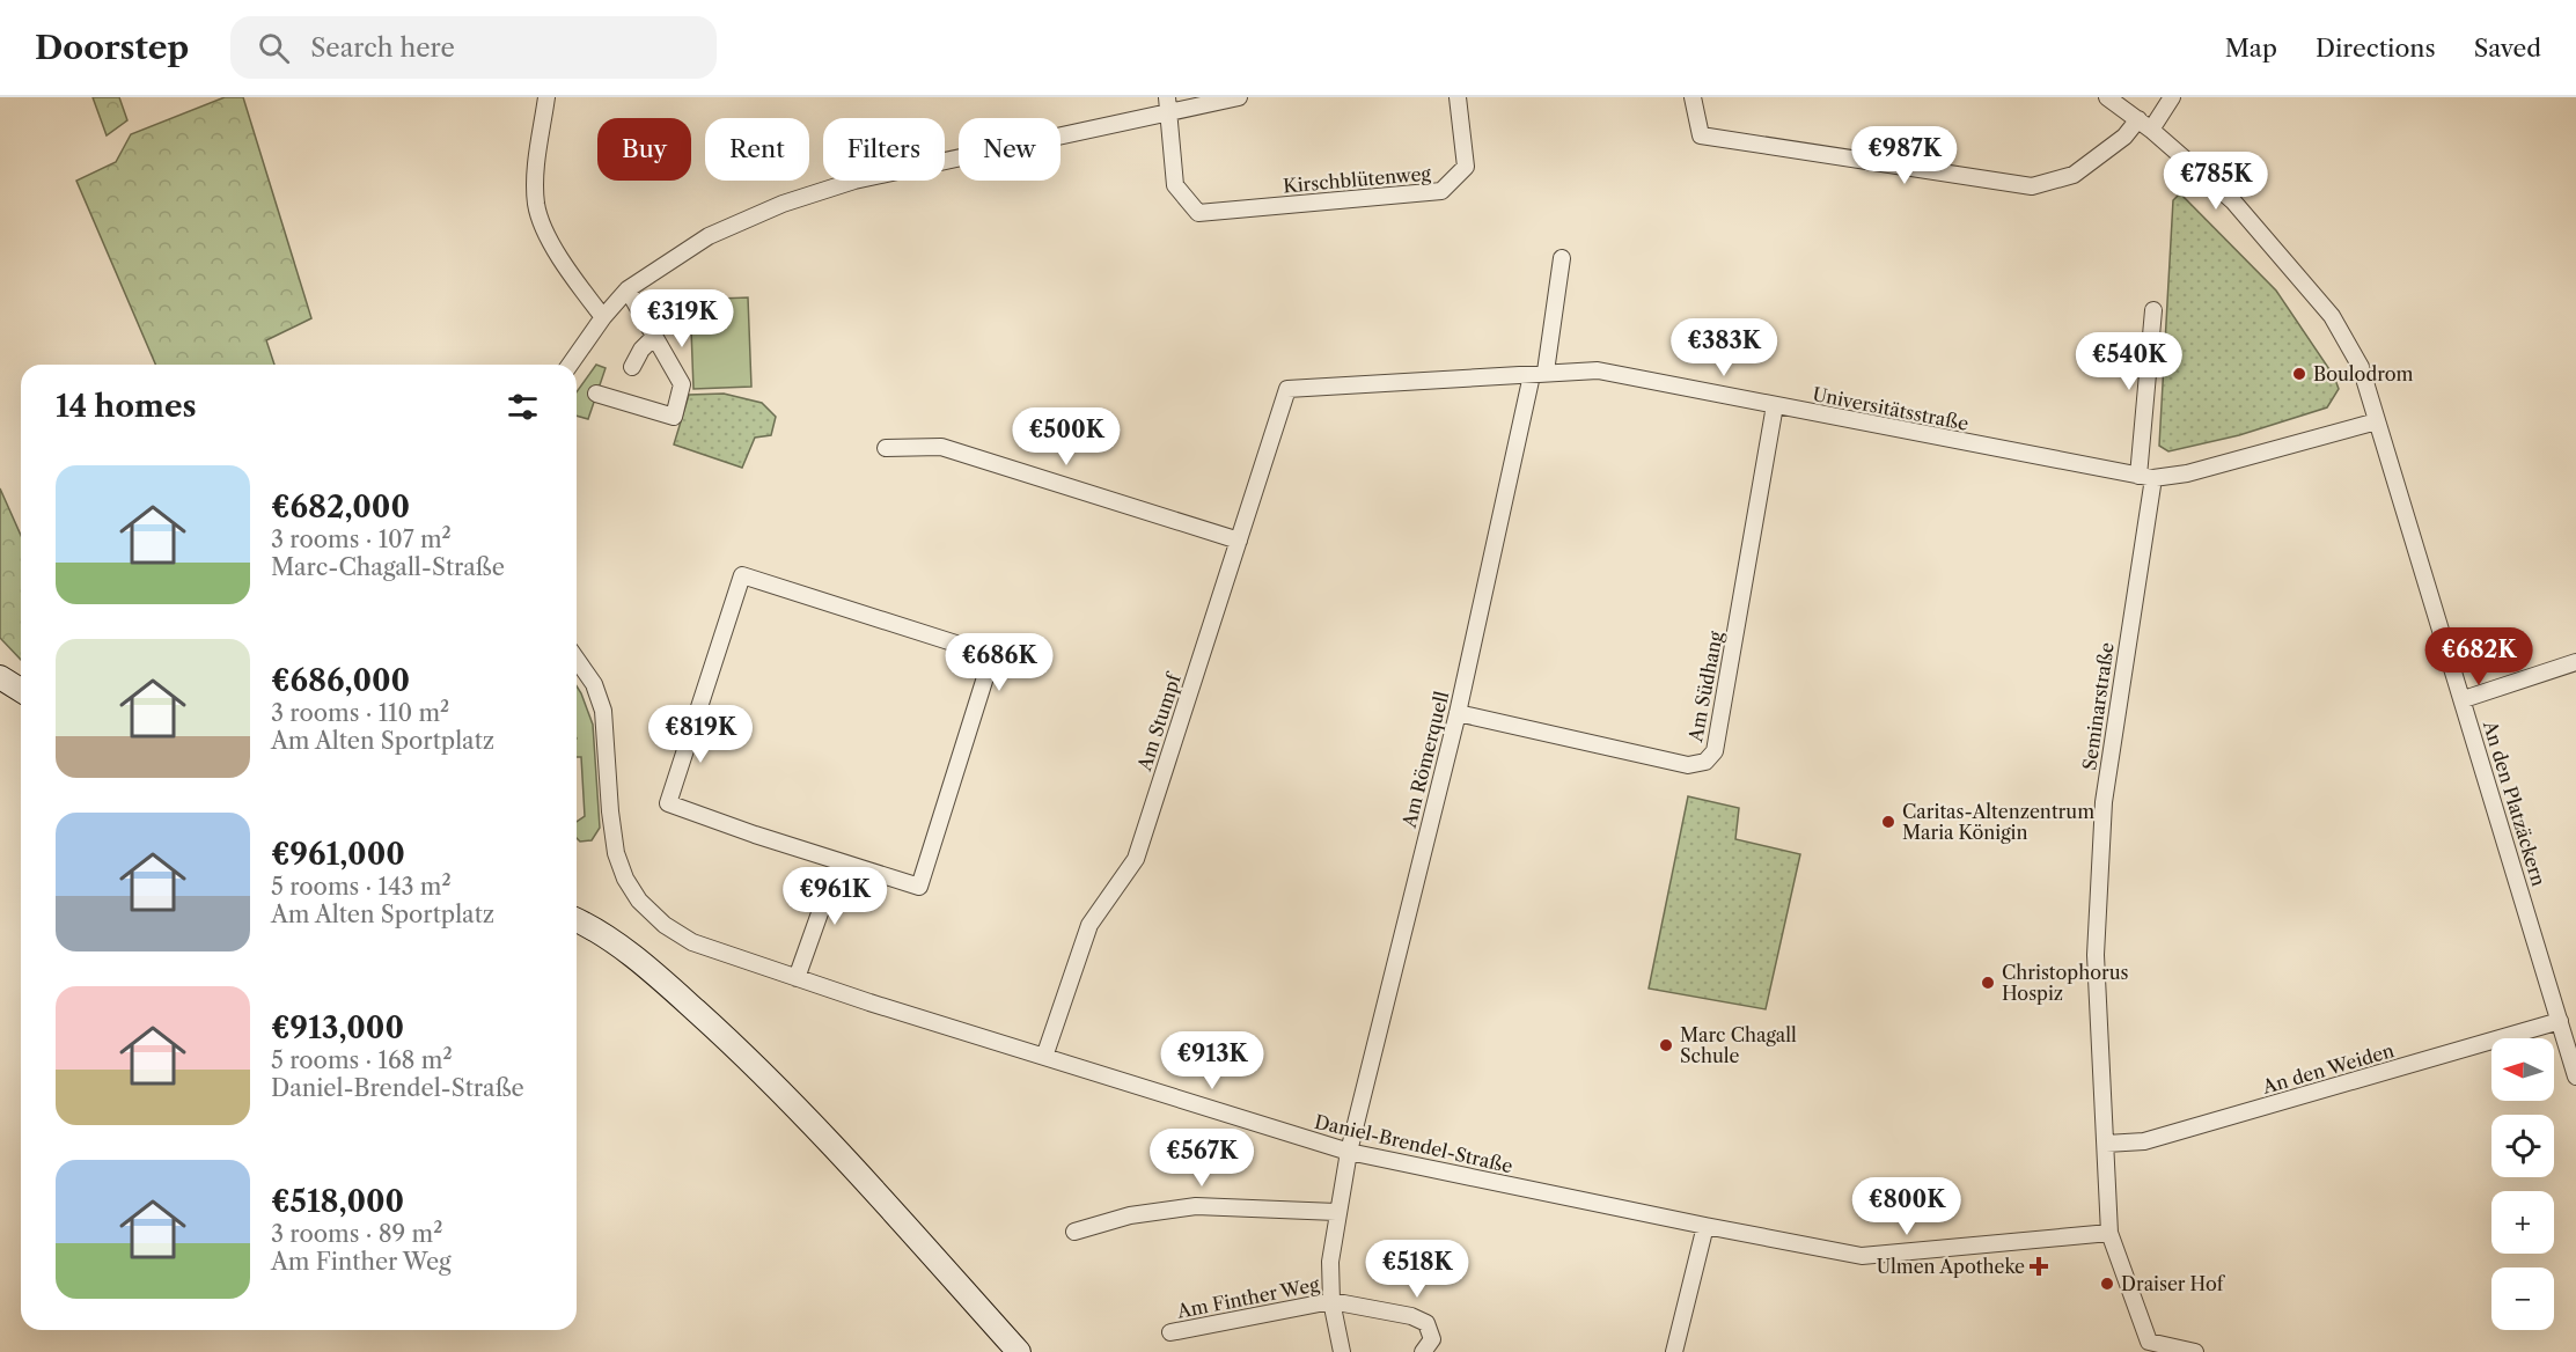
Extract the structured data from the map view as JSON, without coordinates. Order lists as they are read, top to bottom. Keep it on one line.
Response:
{"streets":{"street":["Kirschblütenweg","Universitätsstraße","Am Südhang","Seminarstraße","Am Stumpf","Am Römerquell","An den Platzäckern","An den Weiden","Daniel-Brendel-Straße","Am Finther Weg"]},"crossings":[["Universitätsstraße","Am Südhang"],["Universitätsstraße","Seminarstraße"],["Universitätsstraße","Am Stumpf"],["Universitätsstraße","Am Römerquell"],["Am Südhang","Am Römerquell"],["Seminarstraße","An den Weiden"],["Seminarstraße","Daniel-Brendel-Straße"],["Am Stumpf","Daniel-Brendel-Straße"],["Am Römerquell","Daniel-Brendel-Straße"],["Am Römerquell","Am Finther Weg"],["An den Platzäckern","An den Weiden"],["Daniel-Brendel-Straße","Am Finther Weg"]],"places":{"other":["Boulodrom","Caritas-Altenzentrum Maria Königin","Christophorus Hospiz","Marc Chagall Schule","Draiser Hof"],"health":["Ulmen Apotheke"]},"north":"left","page":{"header":"Doorstep","search":"Search here","nav":["Map","Directions","Saved"],"chip":["Buy","Rent","Filters","New"],"price":["€987K","€785K","€319K","€383K","€540K","€500K","€682K","€686K","€819K","€961K","€913K","€567K","€800K","€518K"],"heading":"14 homes","list":[{"name":"€682,000","note":"3 rooms · 107 m² · Marc-Chagall-Straße"},{"name":"€686,000","note":"3 rooms · 110 m² · Am Alten Sportplatz"},{"name":"€961,000","note":"5 rooms · 143 m² · Am Alten Sportplatz"},{"name":"€913,000","note":"5 rooms · 168 m² · Daniel-Brendel-Straße"},{"name":"€518,000","note":"3 rooms · 89 m² · Am Finther Weg"}],"map_buttons":["+","−"]}}
